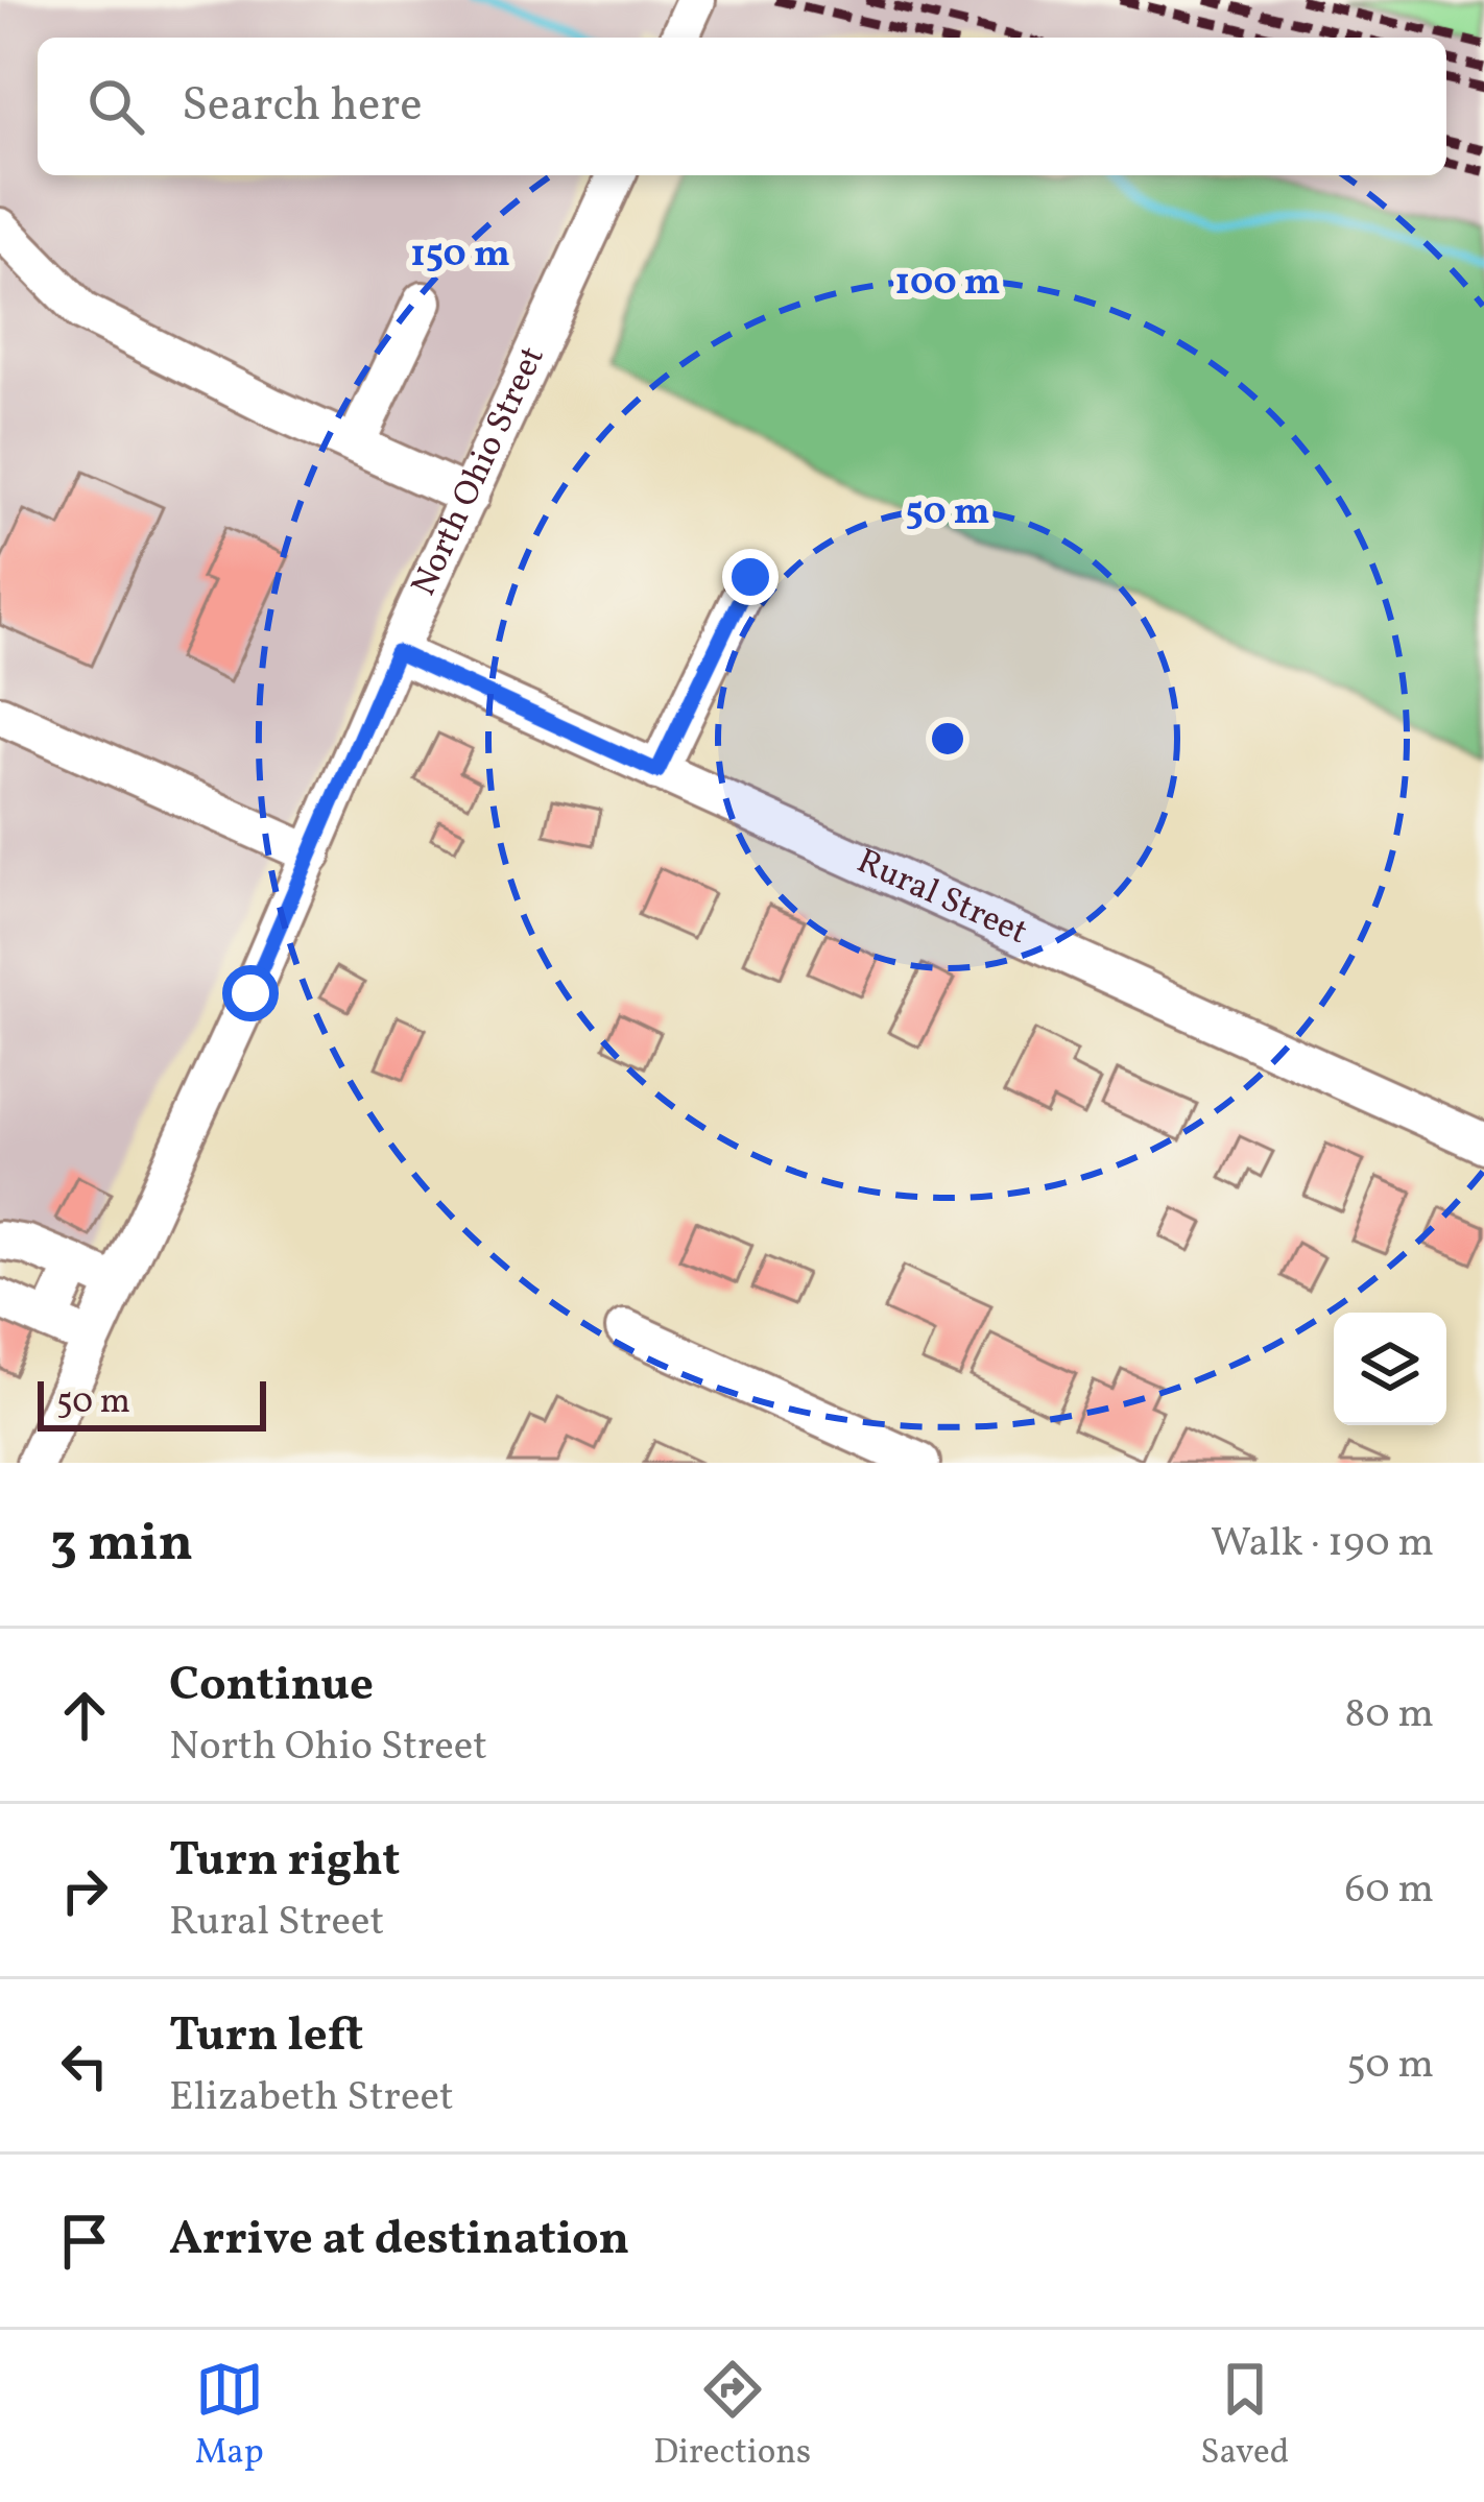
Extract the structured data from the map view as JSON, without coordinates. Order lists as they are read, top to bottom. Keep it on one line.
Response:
{"streets":{"street":["North Ohio Street","Rural Street"]},"crossings":[["North Ohio Street","Rural Street"]],"scale_bar":"50 m","page":{"search":"Search here","scale":"50 m","heading":["3 min","Walk · 190 m"],"list":[["Continue","North Ohio Street","80 m"],["Turn right","Rural Street","60 m"],["Turn left","Elizabeth Street","50 m"],"Arrive at destination"],"nav":["Map","Directions","Saved"]},"rings":["150 m","100 m","50 m"]}
